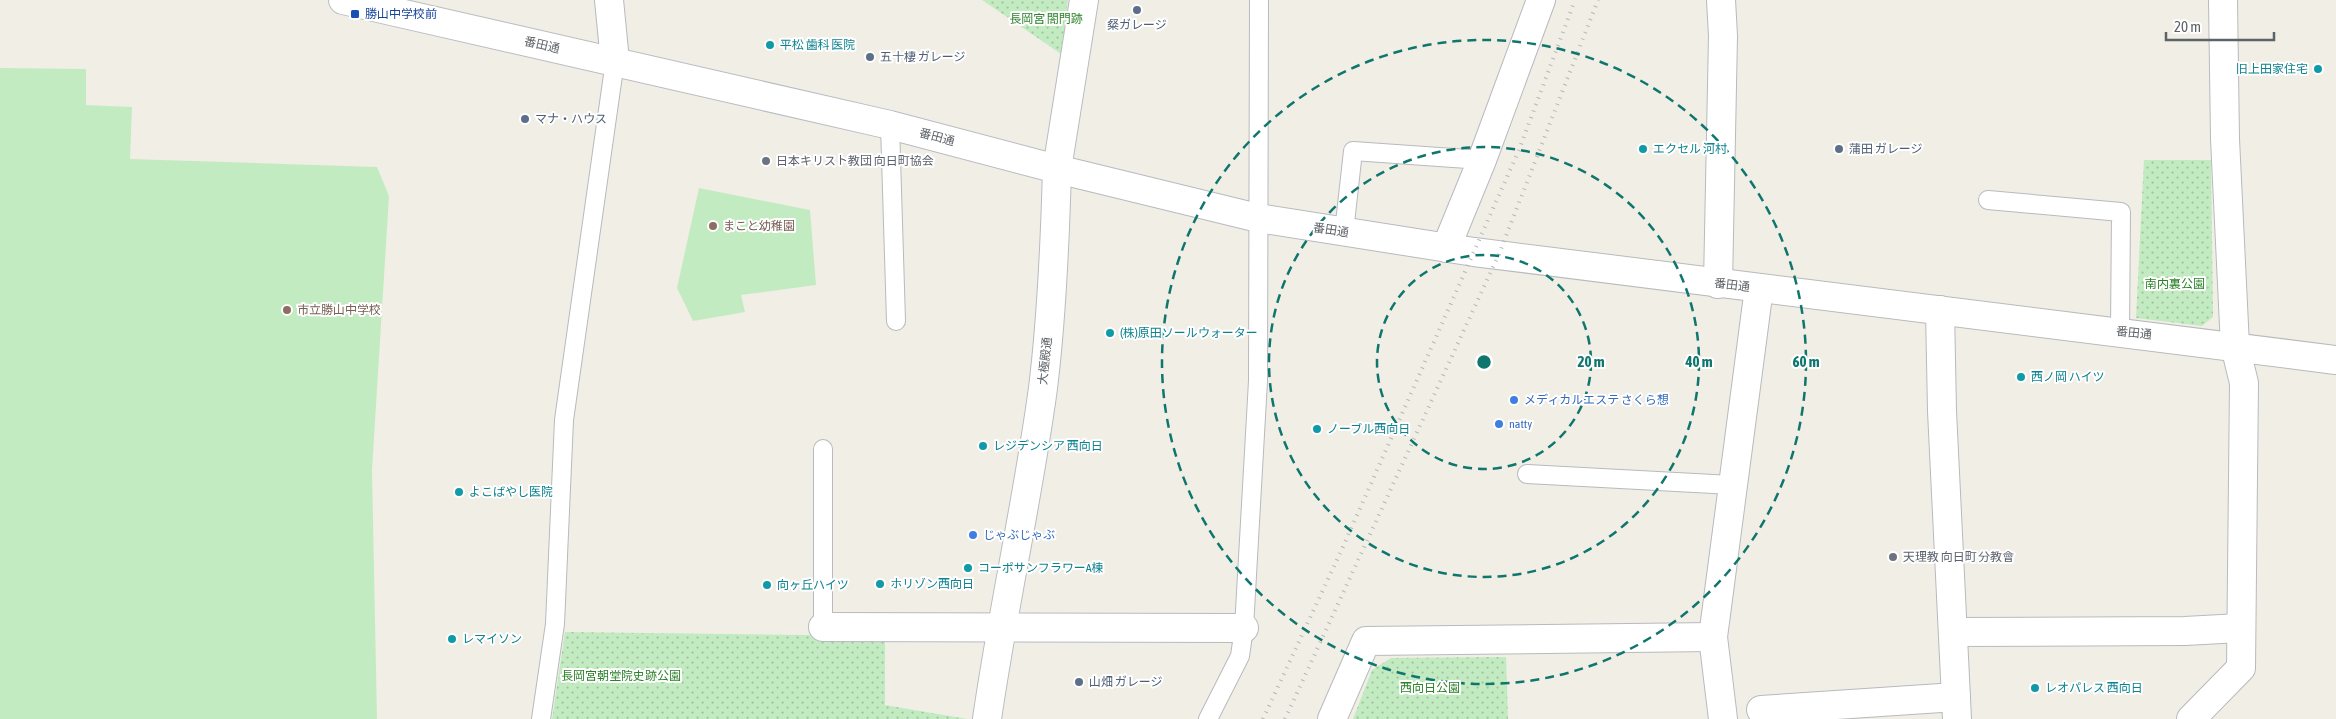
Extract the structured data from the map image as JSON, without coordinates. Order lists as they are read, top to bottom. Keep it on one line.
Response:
{"streets":{"street":["番田通","大極殿通"]},"crossings":[["番田通","大極殿通"]],"parks":["長岡宮 閤門跡","南内裏公園","長岡宮朝堂院史跡公園","西向日公園"],"places":{"other":["粲ガレージ","平松 歯科 医院","五十棲 ガレージ","旧上田家住宅","マナ・ハウス","エクセル 河村","蒲田 ガレージ","日本キリスト教団 向日町協会","まこと幼稚園","市立勝山中学校","(株)原田ソールウォーター","西ノ岡 ハイツ","メディカルエステ さくら想","natty","ノーブル西向日","レジデンシア 西向日","よこばやし医院","じゃぶじゃぶ","天理教 向日町 分教會","コーポサンフラワーA棟","ホリゾン西向日","向ヶ丘ハイツ","レマイソン","山畑 ガレージ","レオパレス 西向日"],"transit":["勝山中学校前"]},"scale_bar":"20 m","rings":["20 m","40 m","60 m"]}
